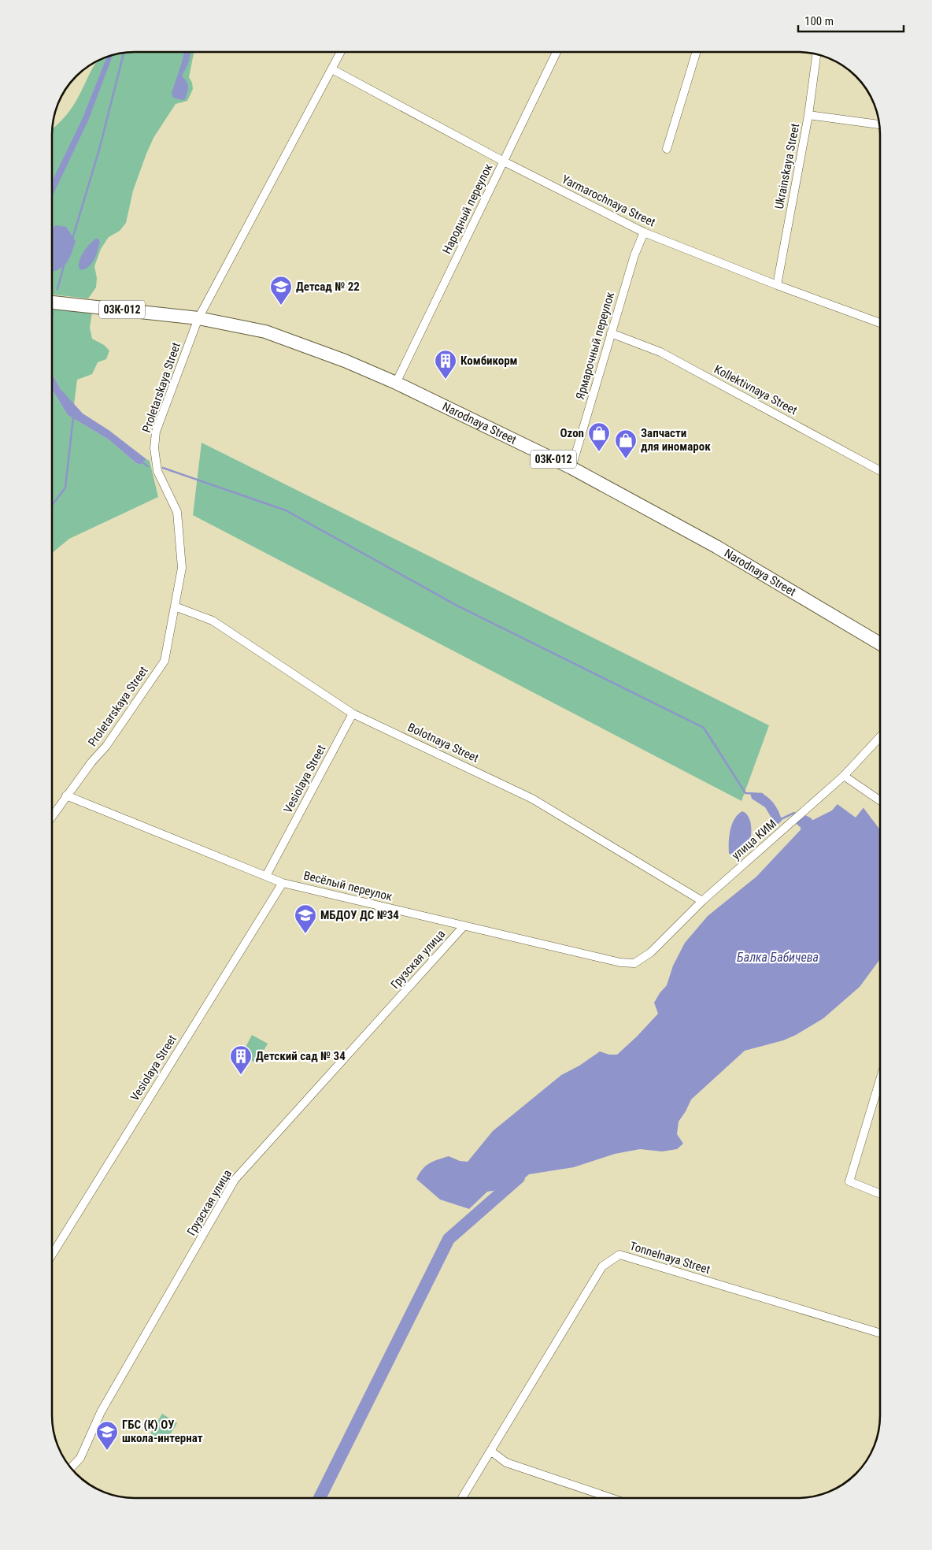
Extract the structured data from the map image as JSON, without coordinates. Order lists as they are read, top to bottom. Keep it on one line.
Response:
{"streets":{"main road":["03К-012","Narodnaya Street"],"street":["Ukrainskaya Street","Yarmarochnaya Street","Народный переулок","Ярмарочный переулок","Proletarskaya Street","Kollektivnaya Street","Bolotnaya Street","Vesiolaya Street","улица КИМ","Весёлый переулок","Грузская улица","Tonnelnaya Street"]},"crossings":[["Ukrainskaya Street","Yarmarochnaya Street"],["Yarmarochnaya Street","Народный переулок"],["Yarmarochnaya Street","Ярмарочный переулок"],["Yarmarochnaya Street","Proletarskaya Street"],["Народный переулок","Narodnaya Street"],["03К-012","Proletarskaya Street"],["03К-012","Narodnaya Street"],["Ярмарочный переулок","Kollektivnaya Street"],["Ярмарочный переулок","Narodnaya Street"],["Proletarskaya Street","Narodnaya Street"],["Proletarskaya Street","Bolotnaya Street"],["Proletarskaya Street","Весёлый переулок"],["Bolotnaya Street","Vesiolaya Street"],["Bolotnaya Street","улица КИМ"],["Vesiolaya Street","Весёлый переулок"],["улица КИМ","Весёлый переулок"],["Весёлый переулок","Грузская улица"]],"water":["Балка Бабичева"],"places":{"school or university":["Детсад № 22","МБДОУ ДС №34","ГБС (К) ОУ школа-интернат"],"building":["Комбикорм","Детский сад № 34"],"shop":["Ozon","Запчасти для иномарок"]},"scale_bar":"100 m"}
